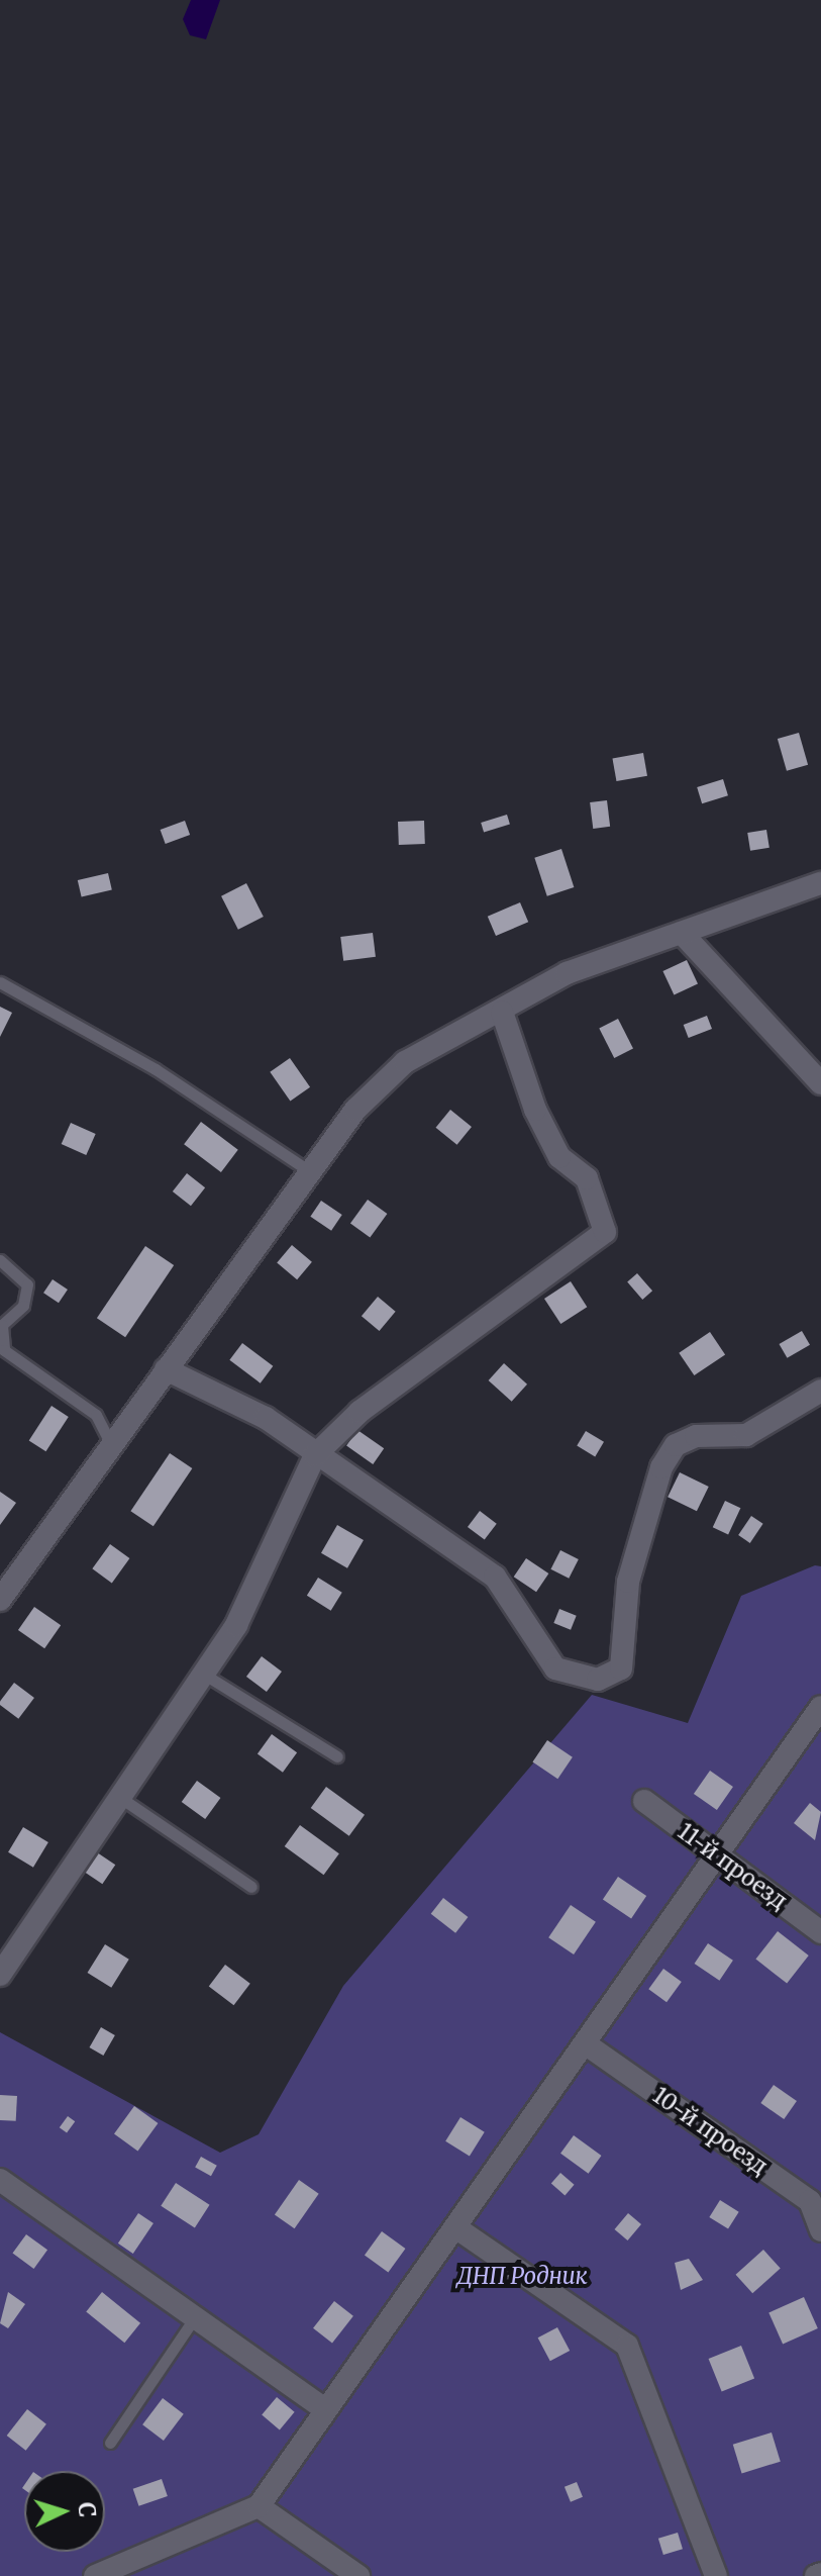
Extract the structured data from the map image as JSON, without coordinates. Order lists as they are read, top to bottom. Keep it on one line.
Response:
{"streets":{"street":["11-й проезд","10-й проезд"]},"parks":["ДНП Родник"],"north":"right"}
